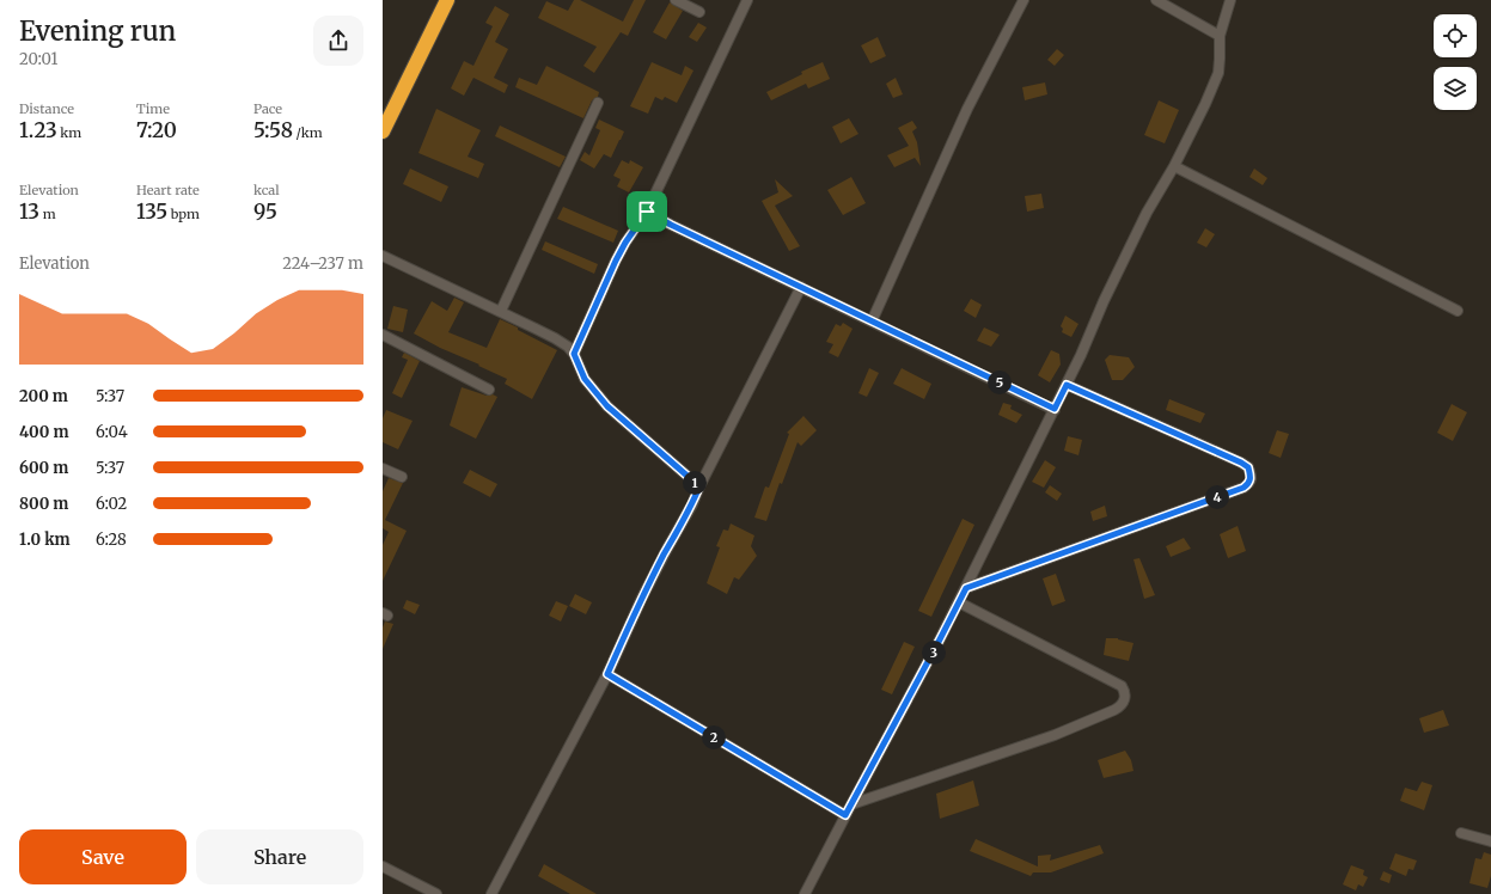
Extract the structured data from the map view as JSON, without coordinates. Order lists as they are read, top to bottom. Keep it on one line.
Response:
{"page":{"heading":["Evening run","20:01"],"stats":[["Distance","1.23 km"],["Time","7:20"],["Pace","5:58 /km"],["Elevation","13 m"],["Heart rate","135 bpm"],["kcal","95"]],"chart":["Elevation","224–237 m"],"pins":["5","1","4","3","2"],"list":[{"name":"200 m","note":"5:37"},{"name":"400 m","note":"6:04"},{"name":"600 m","note":"5:37"},{"name":"800 m","note":"6:02"},{"name":"1.0 km","note":"6:28"}],"buttons":["Save","Share"]}}
